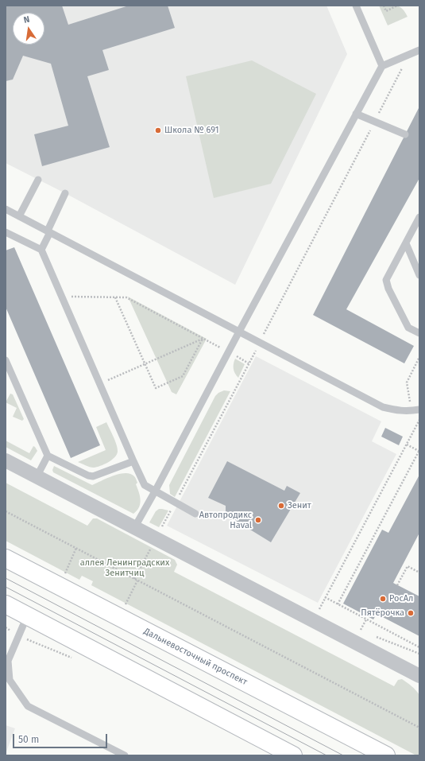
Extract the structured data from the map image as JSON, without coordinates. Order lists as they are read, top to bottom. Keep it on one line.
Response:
{"streets":{"main road":["Дальневосточный проспект"]},"parks":["аллея Ленинградских Зенитчиц"],"places":["Школа № 691","Зенит","Автопродикс Haval","РосАл","Пятёрочка"],"scale_bar":"50 m","north":"top"}
